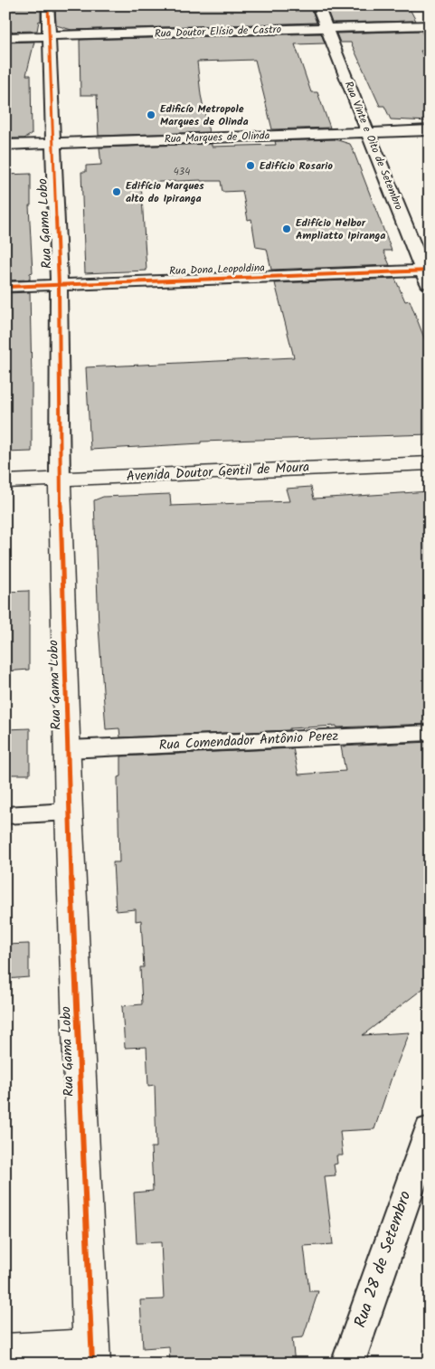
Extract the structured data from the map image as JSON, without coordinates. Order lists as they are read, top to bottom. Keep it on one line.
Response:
{"streets":{"street":["Rua Doutor Elísio de Castro","Rua Marques de Olinda","Rua Vinte e Oito de Setembro","Rua Gama Lobo","Rua Dona Leopoldina","Avenida Doutor Gentil de Moura","Rua Comendador Antônio Perez","Rua 28 de Setembro"]},"crossings":[["Rua Doutor Elísio de Castro","Rua Vinte e Oito de Setembro"],["Rua Doutor Elísio de Castro","Rua Gama Lobo"],["Rua Marques de Olinda","Rua Vinte e Oito de Setembro"],["Rua Marques de Olinda","Rua Gama Lobo"],["Rua Vinte e Oito de Setembro","Rua Dona Leopoldina"],["Rua Gama Lobo","Rua Dona Leopoldina"],["Rua Gama Lobo","Avenida Doutor Gentil de Moura"],["Rua Gama Lobo","Rua Comendador Antônio Perez"]],"places":["Edificío Metropole Marques de Olinda","Edifício Rosario","Edifício Marques alto do Ipiranga","Edifício Helbor Ampliatto Ipiranga"],"house_numbers":["434"]}
